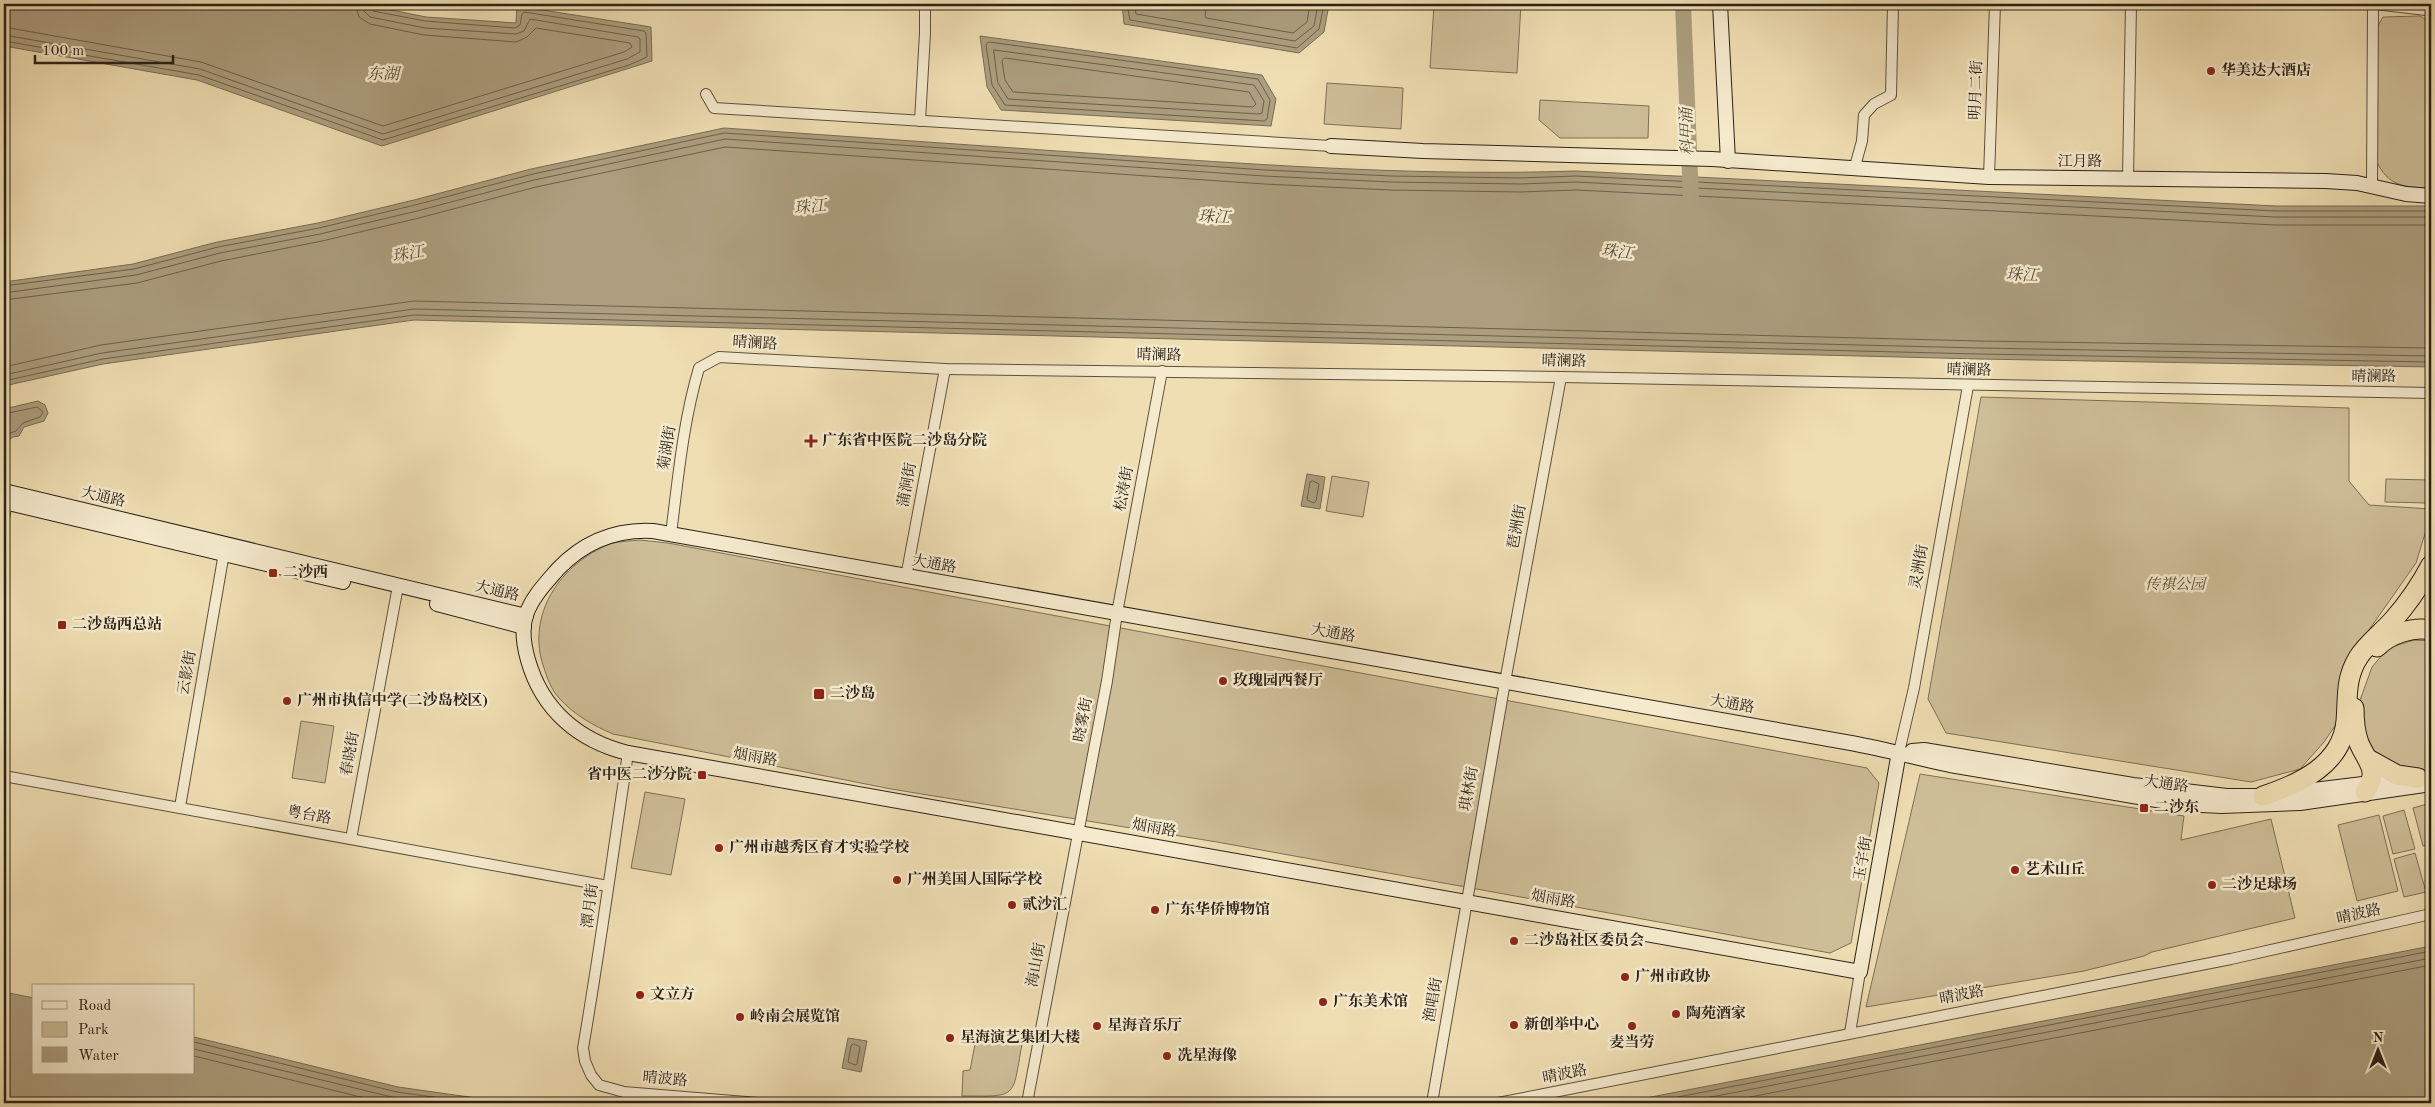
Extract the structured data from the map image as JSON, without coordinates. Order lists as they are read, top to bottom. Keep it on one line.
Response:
{"streets":{"main road":["江月路","大通路","烟雨路","玉宇街"],"street":["明月二街","晴澜路","菊湖街","蒲涧街","松涛街","琶洲街","灵洲街","云影街","晓雾街","春晓街","琪林街","粤台路","潭月街","晴波路","海山街","渔唱街"]},"crossings":[["明月二街","江月路"],["晴澜路","菊湖街"],["晴澜路","蒲涧街"],["晴澜路","松涛街"],["晴澜路","琶洲街"],["晴澜路","灵洲街"],["菊湖街","大通路"],["蒲涧街","大通路"],["松涛街","大通路"],["松涛街","晓雾街"],["大通路","琶洲街"],["大通路","灵洲街"],["大通路","云影街"],["大通路","晓雾街"],["大通路","春晓街"],["大通路","烟雨路"],["大通路","琪林街"],["大通路","玉宇街"],["琶洲街","琪林街"],["灵洲街","玉宇街"],["云影街","粤台路"],["晓雾街","烟雨路"],["晓雾街","海山街"],["春晓街","粤台路"],["烟雨路","琪林街"],["烟雨路","玉宇街"],["烟雨路","潭月街"],["烟雨路","海山街"],["烟雨路","渔唱街"],["琪林街","渔唱街"],["粤台路","潭月街"],["潭月街","晴波路"]],"water":["东湖","科甲涌","珠江"],"parks":["传祺公园"],"places":{"other":["华美达大酒店","玫瑰园西餐厅","广州市执信中学(二沙岛校区)","广州市越秀区育才实验学校","艺术山丘","广州美国人国际学校","二沙足球场","贰沙汇","广东华侨博物馆","二沙岛社区委员会","广州市政协","文立方","广东美术馆","陶苑酒家","岭南会展览馆","新创举中心","星海音乐厅","麦当劳","星海演艺集团大楼","冼星海像"],"health":["广东省中医院二沙岛分院"],"transit":["二沙西","二沙岛西总站","二沙岛","省中医二沙分院","二沙东"]},"legend":["Road","Park","Water"],"scale_bar":"100 m","north":"top"}
